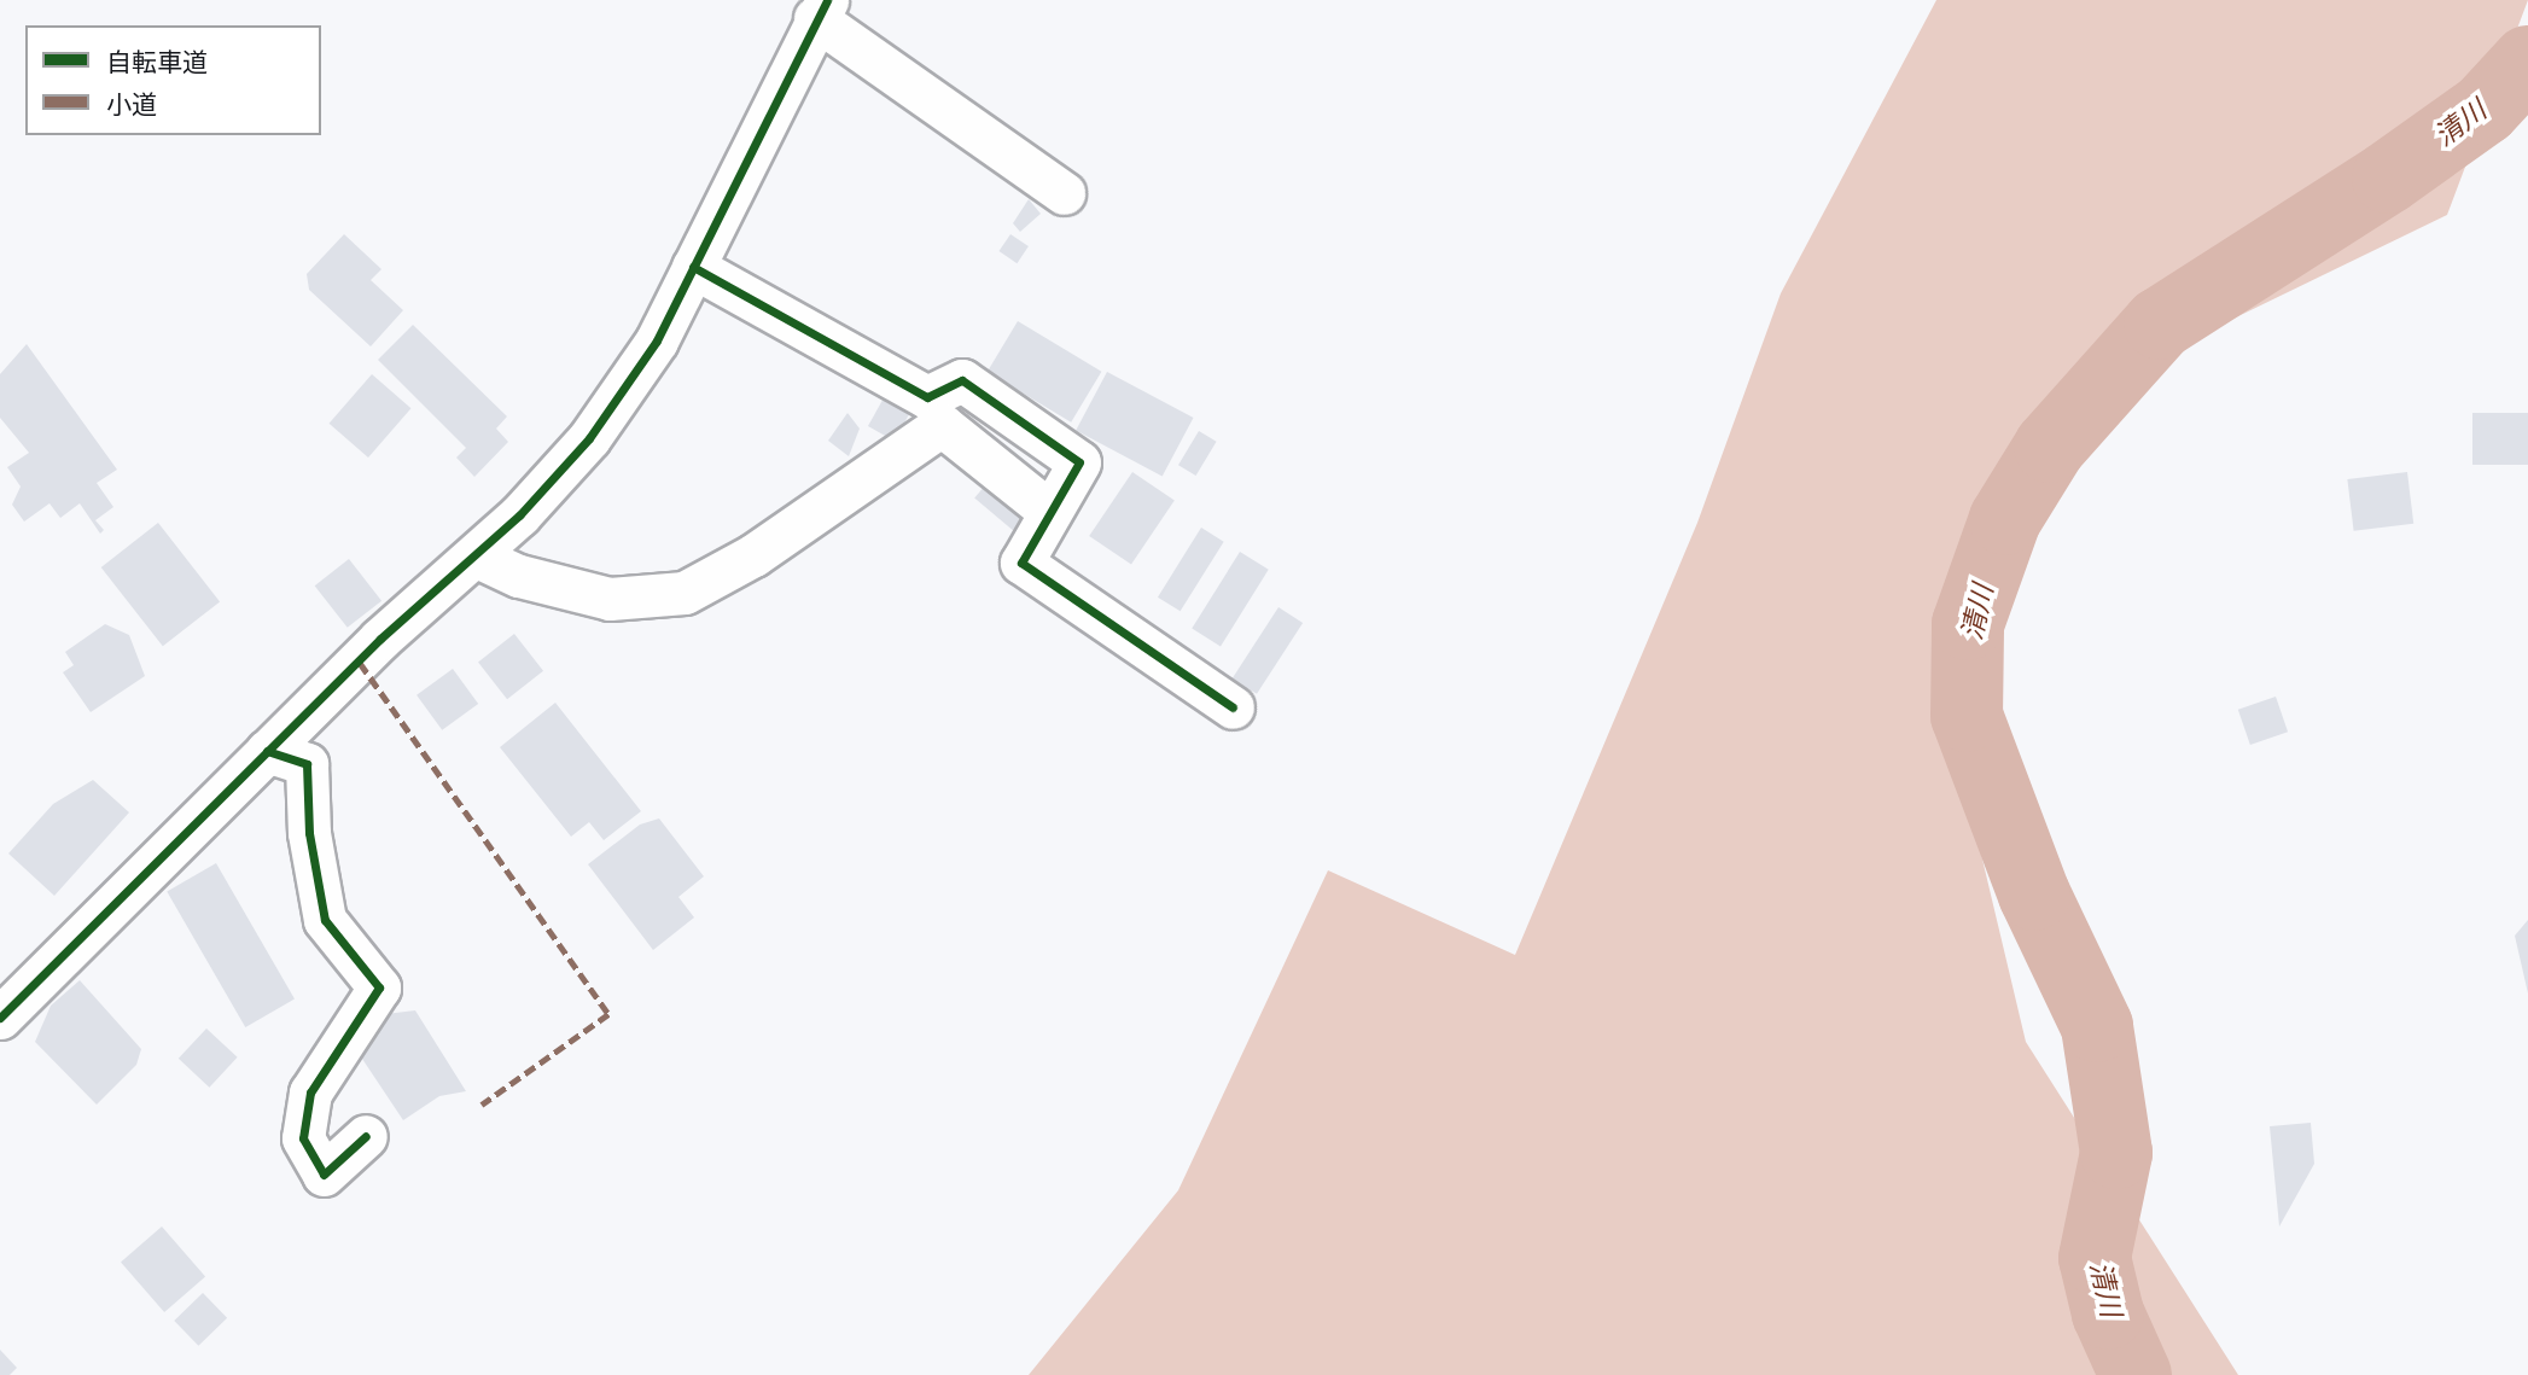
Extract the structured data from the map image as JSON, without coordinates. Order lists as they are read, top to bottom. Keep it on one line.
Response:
{"water":["清川"],"legend":["自転車道","小道"]}
